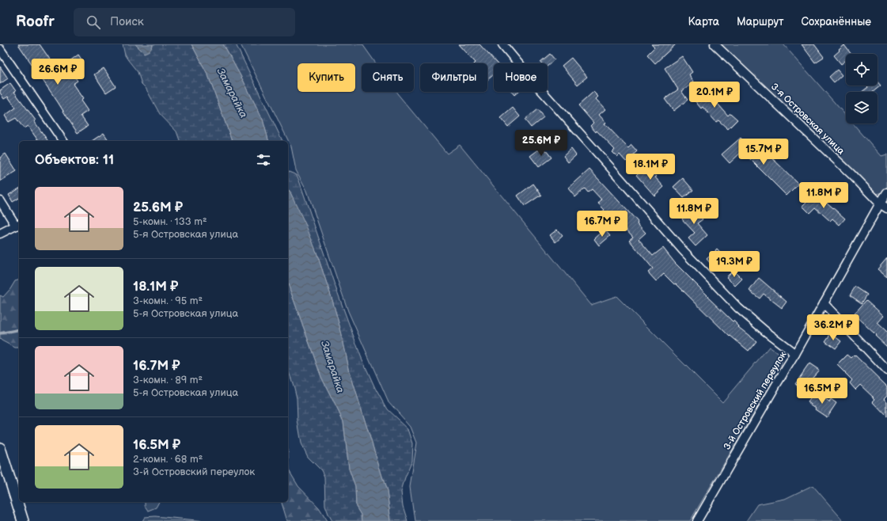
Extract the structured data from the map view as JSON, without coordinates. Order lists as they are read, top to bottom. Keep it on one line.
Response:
{"streets":{"street":["3-я Островская улица","3-й Островский переулок"]},"crossings":[["3-я Островская улица","3-й Островский переулок"]],"water":["Замарайка"],"page":{"header":"Roofr","search":"Поиск","nav":["Карта","Маршрут","Сохранённые"],"price":["26.6M ₽","20.1M ₽","25.6M ₽","15.7M ₽","18.1M ₽","11.8M ₽","11.8M ₽","16.7M ₽","19.3M ₽","36.2M ₽","16.5M ₽"],"chip":["Купить","Снять","Фильтры","Новое"],"heading":"Объектов: 11","list":[{"name":"25.6M ₽","note":"5-комн. · 133 m² · 5-я Островская улица"},{"name":"18.1M ₽","note":"3-комн. · 95 m² · 5-я Островская улица"},{"name":"16.7M ₽","note":"3-комн. · 89 m² · 5-я Островская улица"},{"name":"16.5M ₽","note":"2-комн. · 68 m² · 3-й Островский переулок"}]}}
